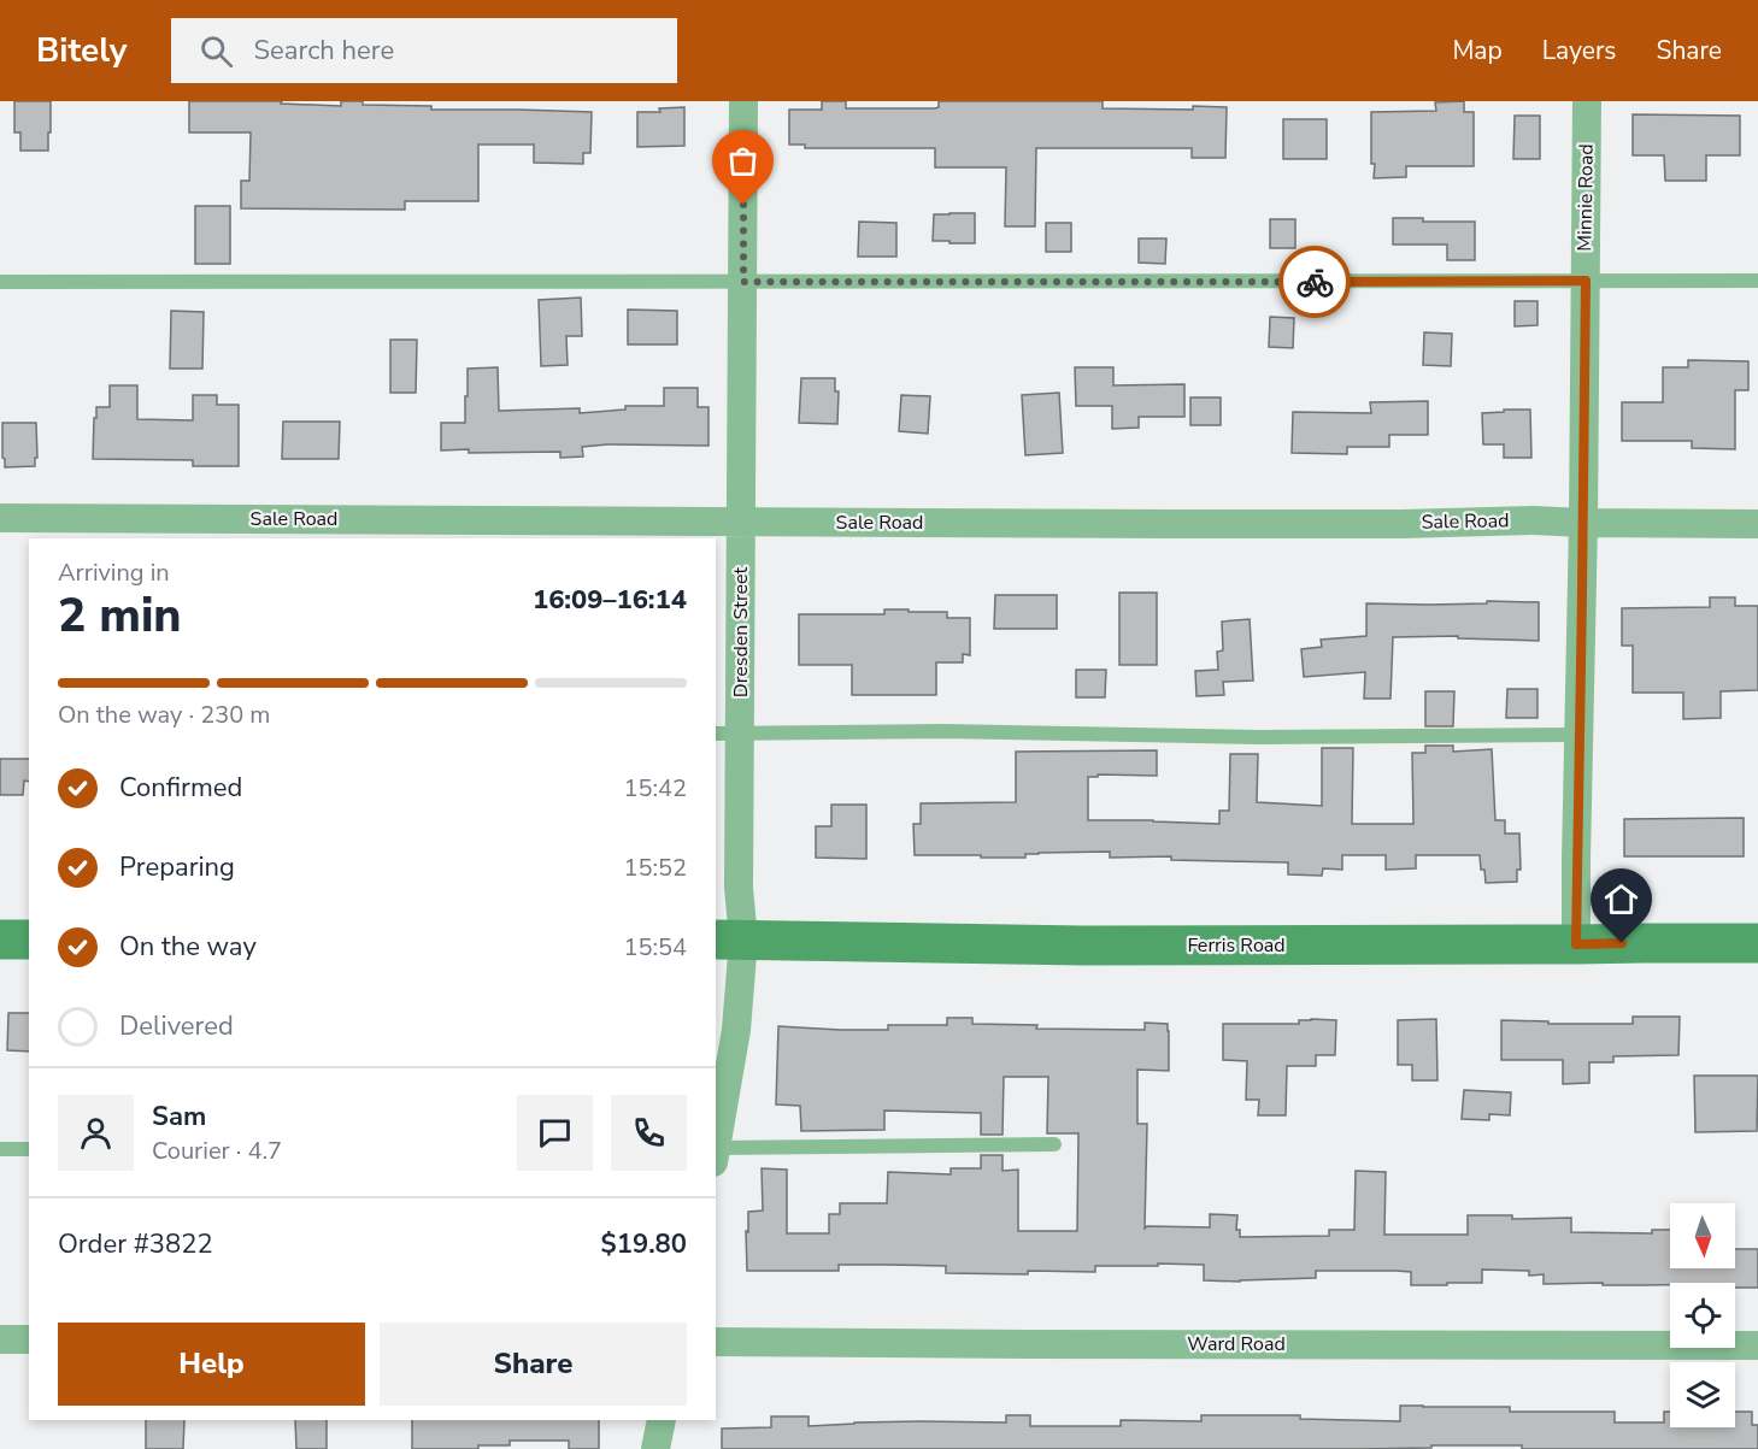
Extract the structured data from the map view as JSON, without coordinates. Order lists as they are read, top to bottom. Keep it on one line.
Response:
{"streets":{"main road":["Ferris Road"],"street":["Minnie Road","Sale Road","Dresden Street","Ward Road"]},"crossings":[["Minnie Road","Sale Road"],["Minnie Road","Ferris Road"],["Sale Road","Dresden Street"],["Dresden Street","Ferris Road"]],"north":"bottom","page":{"header":"Bitely","search":"Search here","nav":["Map","Layers","Share"],"heading":["2 min","Arriving in","16:09–16:14"],"panel":["Sam","Courier · 4.7","Order #3822","$19.80"],"bar":"On the way · 230 m","list":[["Confirmed","15:42"],["Preparing","15:52"],["On the way","15:54"],"Delivered"],"buttons":["Help","Share"]}}
